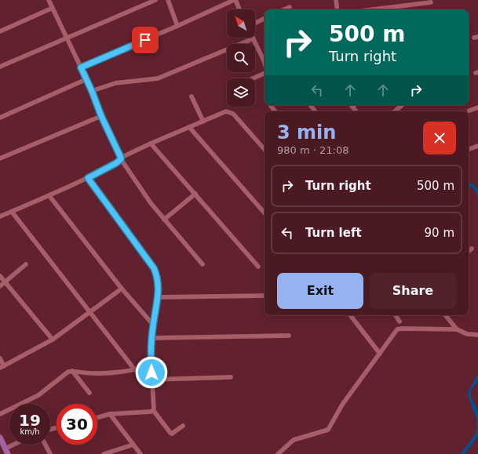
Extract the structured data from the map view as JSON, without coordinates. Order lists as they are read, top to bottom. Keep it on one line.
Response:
{"north":"top left","page":{"turn":["500 m","Turn right"],"heading":["3 min","980 m · 21:08"],"list":[{"name":"Turn right","value":"500 m"},{"name":"Turn left","value":"90 m"}],"buttons":["Exit","Share"],"speed":"19 km/h","limit":"30"}}
